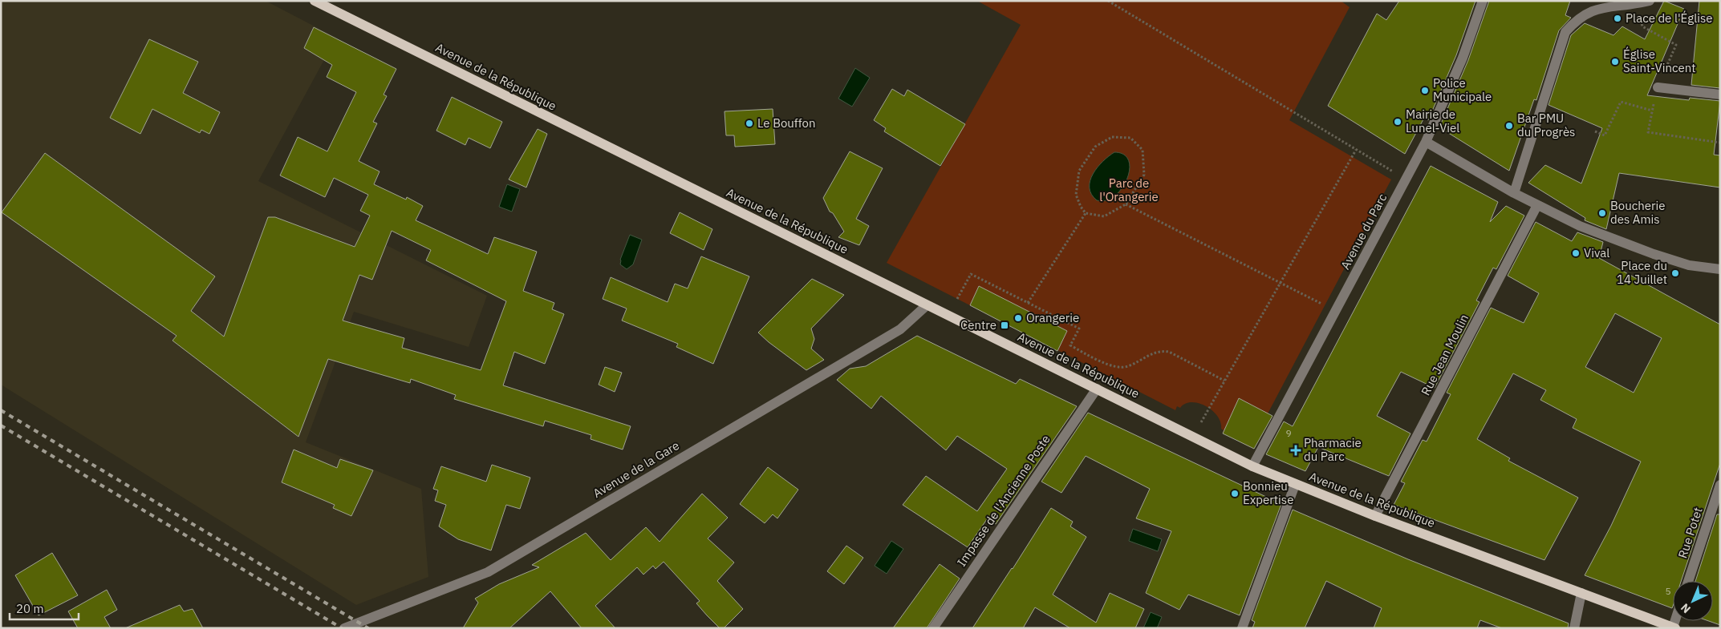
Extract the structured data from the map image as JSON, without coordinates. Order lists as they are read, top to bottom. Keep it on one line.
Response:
{"streets":{"main road":["Avenue de la République"],"street":["Avenue du Parc","Rue Jean Moulin","Avenue de la Gare","Impasse de l'Ancienne Poste","Rue Potet"]},"crossings":[["Avenue de la République","Avenue du Parc"],["Avenue de la République","Rue Jean Moulin"],["Avenue de la République","Avenue de la Gare"],["Avenue de la République","Impasse de l'Ancienne Poste"]],"parks":["Parc de l'Orangerie"],"places":{"other":["Place de l'Église","Église Saint-Vincent","Police Municipale","Mairie de Lunel-Viel","Le Bouffon","Bar PMU du Progrès","Boucherie des Amis","Vival","Place du 14 Juillet","Orangerie","Bonnieu Expertise"],"transit":["Centre"],"health":["Pharmacie du Parc"]},"house_numbers":["9","5"],"scale_bar":"20 m","north":"bottom left"}
